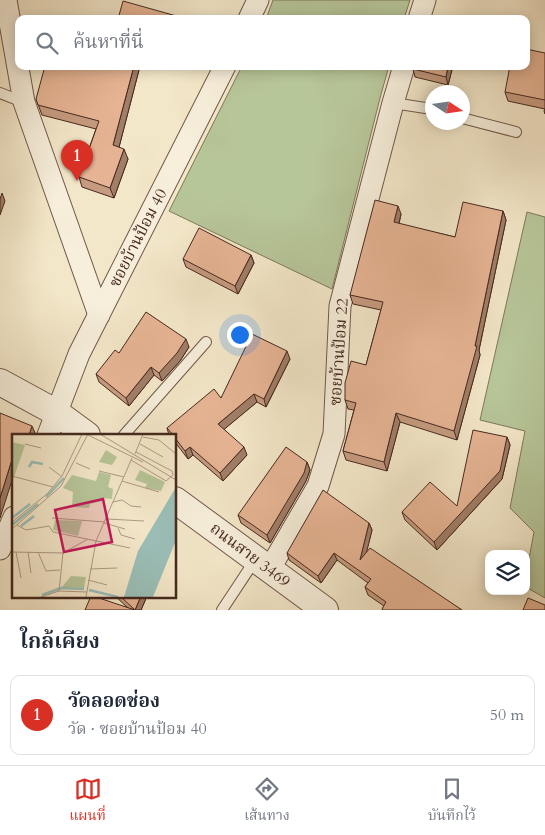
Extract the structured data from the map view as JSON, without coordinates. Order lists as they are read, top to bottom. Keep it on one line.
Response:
{"streets":{"street":["ซอยบ้านป้อม 40","ซอยบ้านป้อม 22","ถนนสาย 3469"]},"crossings":[["ซอยบ้านป้อม 22","ถนนสาย 3469"]],"north":"right","page":{"search":"ค้นหาที่นี่","pins":"1","heading":"ใกล้เคียง","list":[{"mark":"1","name":"วัดลอดช่อง","note":"วัด · ซอยบ้านป้อม 40","value":"50 m"}],"nav":["แผนที่","เส้นทาง","บันทึกไว้"]}}
